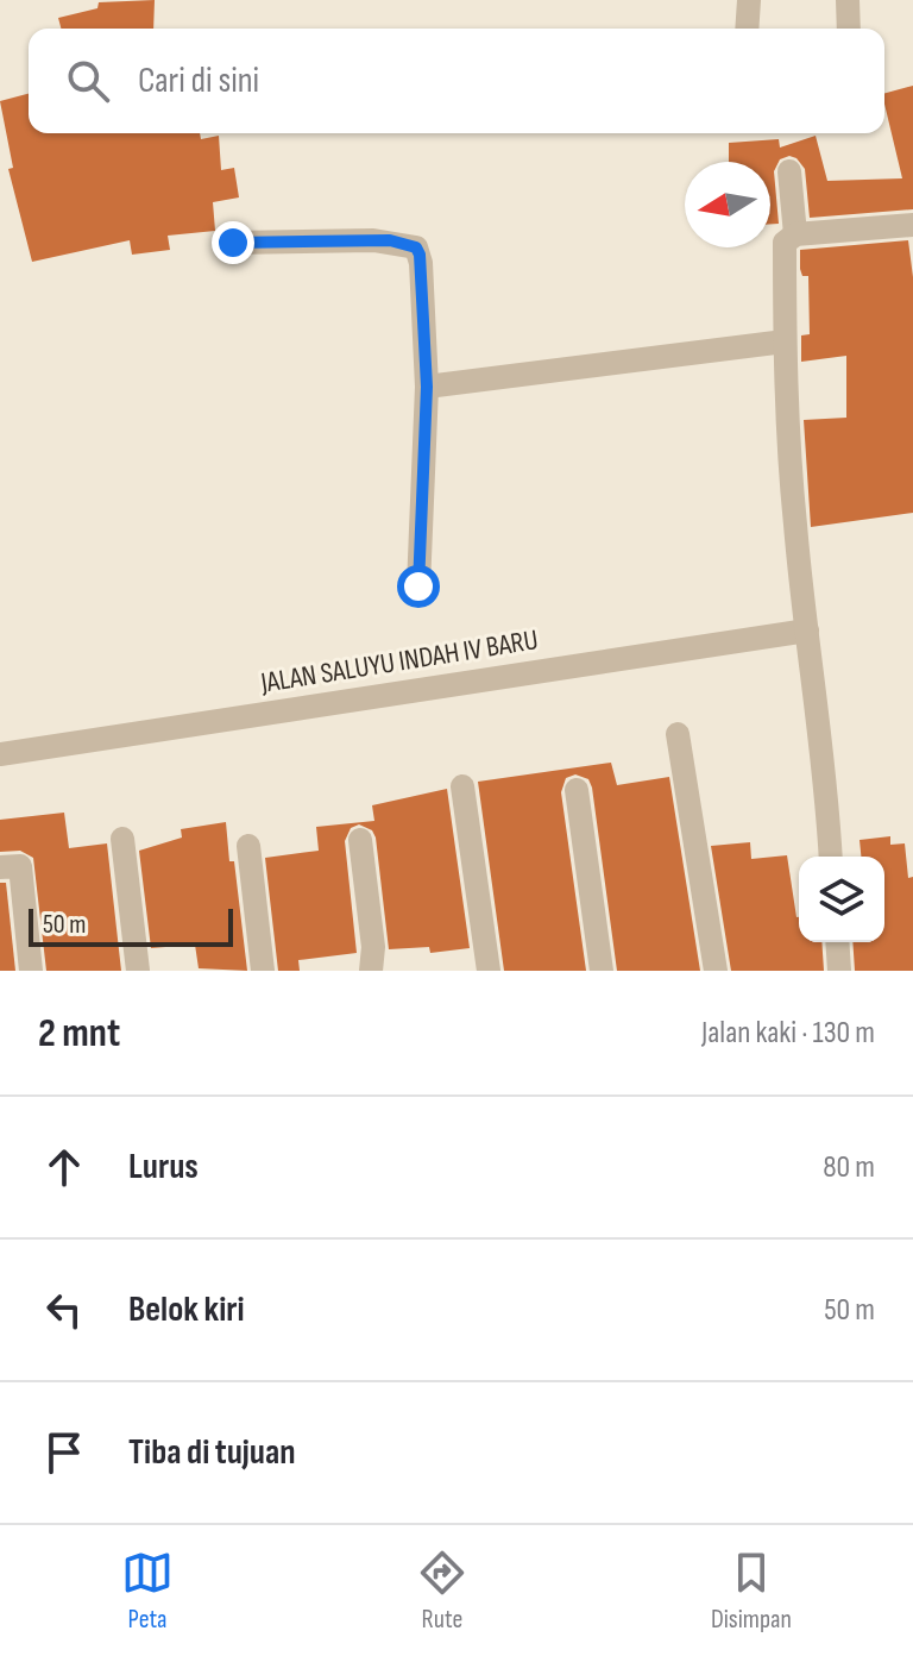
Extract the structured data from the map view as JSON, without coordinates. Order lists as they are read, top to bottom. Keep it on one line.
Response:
{"streets":{"street":["JALAN SALUYU INDAH IV BARU"]},"scale_bar":"50 m","north":"left","page":{"search":"Cari di sini","scale":"50 m","heading":["2 mnt","Jalan kaki · 130 m"],"list":[["Lurus","80 m"],["Belok kiri","50 m"],"Tiba di tujuan"],"nav":["Peta","Rute","Disimpan"]}}
